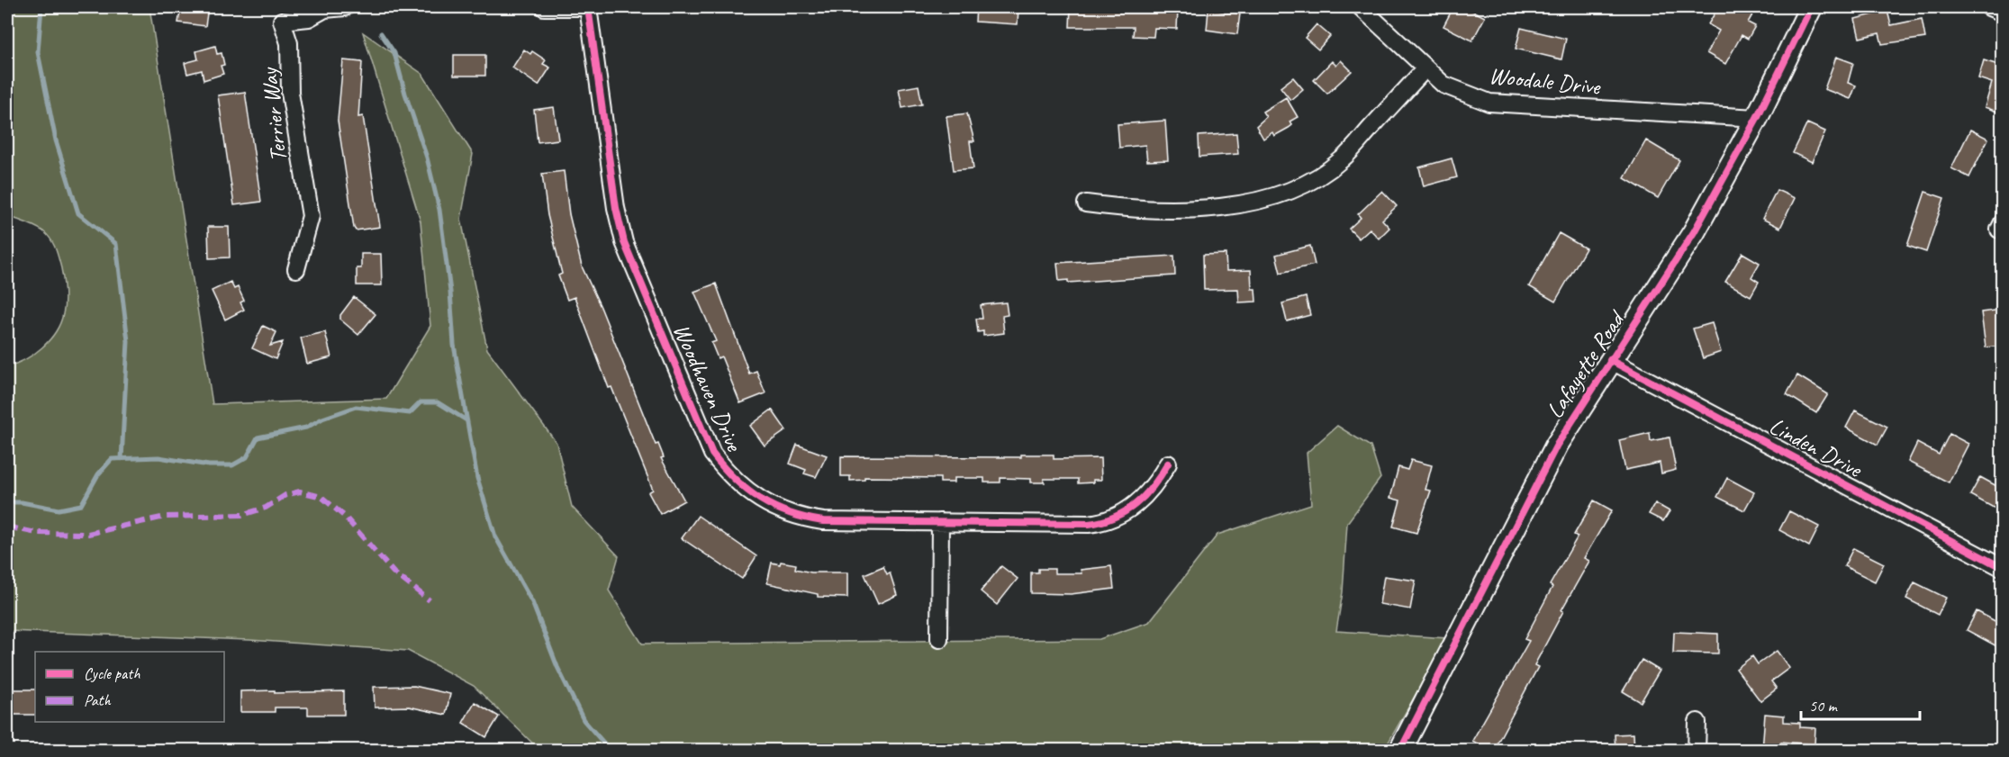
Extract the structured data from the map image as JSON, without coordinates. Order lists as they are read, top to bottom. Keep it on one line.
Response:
{"streets":{"main road":["Lafayette Road"],"street":["Woodale Drive","Terrier Way","Woodhaven Drive","Linden Drive"]},"crossings":[["Woodale Drive","Lafayette Road"],["Lafayette Road","Linden Drive"]],"legend":["Cycle path","Path"],"scale_bar":"50 m"}
